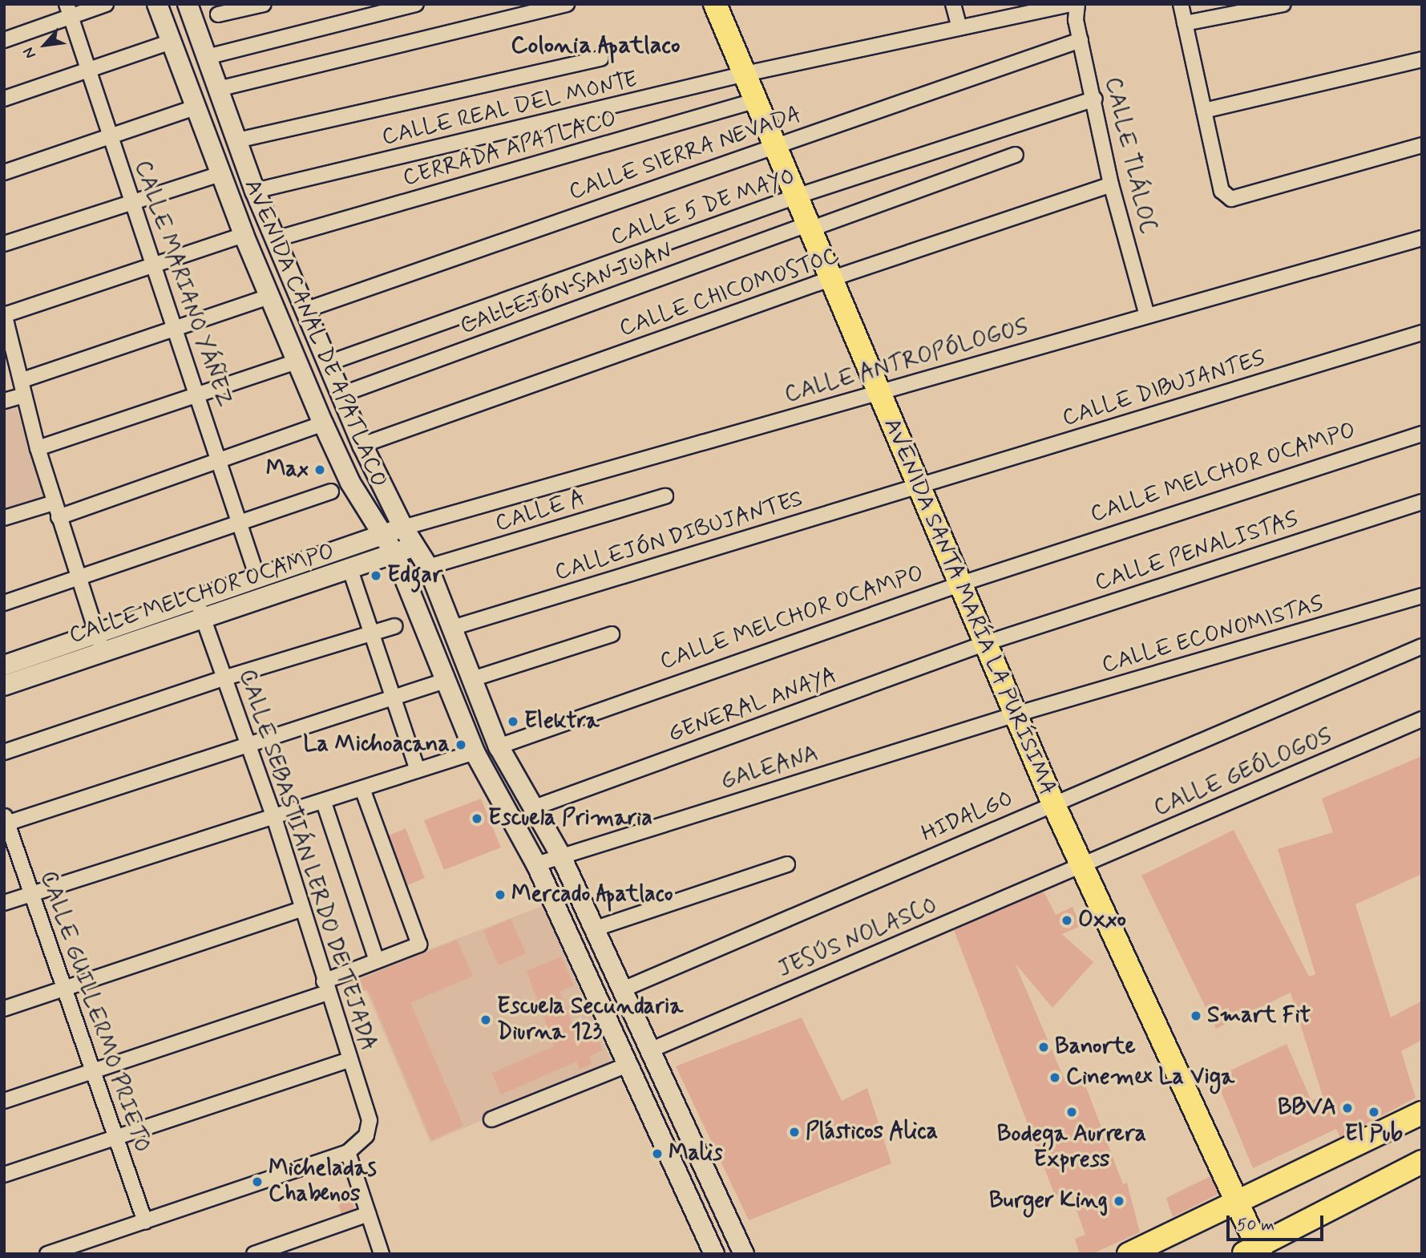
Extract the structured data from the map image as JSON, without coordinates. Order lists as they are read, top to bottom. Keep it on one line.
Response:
{"streets":{"main road":["AVENIDA SANTA MARÍA LA PURÍSIMA"],"street":["CALLE REAL DEL MONTE","CERRADA APATLACO","CALLE SIERRA NEVADA","CALLE TLÁLOC","CALLE 5 DE MAYO","CALLE MARIANO YÁÑEZ","CALLEJÓN SAN JUAN","CALLE CHICOMOSTOC","AVENIDA CANAL DE APATLACO","CALLE ANTROPÓLOGOS","CALLE DIBUJANTES","CALLE MELCHOR OCAMPO","CALLE A","CALLEJÓN DIBUJANTES","CALLE PENALISTAS","CALLE ECONOMISTAS","GENERAL ANAYA","GALEANA","CALLE GEÓLOGOS","HIDALGO","CALLE SEBASTIÁN LERDO DE TEJADA","JESÚS NOLASCO","CALLE GUILLERMO PRIETO"]},"crossings":[["CALLE REAL DEL MONTE","AVENIDA CANAL DE APATLACO"],["CALLE REAL DEL MONTE","AVENIDA SANTA MARÍA LA PURÍSIMA"],["CERRADA APATLACO","AVENIDA CANAL DE APATLACO"],["CERRADA APATLACO","AVENIDA SANTA MARÍA LA PURÍSIMA"],["CALLE SIERRA NEVADA","CALLE TLÁLOC"],["CALLE SIERRA NEVADA","AVENIDA CANAL DE APATLACO"],["CALLE SIERRA NEVADA","AVENIDA SANTA MARÍA LA PURÍSIMA"],["CALLE TLÁLOC","CALLE 5 DE MAYO"],["CALLE TLÁLOC","CALLE CHICOMOSTOC"],["CALLE TLÁLOC","CALLE ANTROPÓLOGOS"],["CALLE 5 DE MAYO","AVENIDA CANAL DE APATLACO"],["CALLE 5 DE MAYO","AVENIDA SANTA MARÍA LA PURÍSIMA"],["CALLE MARIANO YÁÑEZ","CALLE MELCHOR OCAMPO"],["CALLEJÓN SAN JUAN","AVENIDA CANAL DE APATLACO"],["CALLEJÓN SAN JUAN","AVENIDA SANTA MARÍA LA PURÍSIMA"],["CALLE CHICOMOSTOC","AVENIDA CANAL DE APATLACO"],["CALLE CHICOMOSTOC","AVENIDA SANTA MARÍA LA PURÍSIMA"],["AVENIDA CANAL DE APATLACO","CALLE ANTROPÓLOGOS"],["AVENIDA CANAL DE APATLACO","CALLE MELCHOR OCAMPO"],["AVENIDA CANAL DE APATLACO","CALLE A"],["AVENIDA CANAL DE APATLACO","CALLEJÓN DIBUJANTES"],["AVENIDA CANAL DE APATLACO","GENERAL ANAYA"],["AVENIDA CANAL DE APATLACO","GALEANA"],["AVENIDA CANAL DE APATLACO","HIDALGO"],["AVENIDA CANAL DE APATLACO","JESÚS NOLASCO"],["CALLE ANTROPÓLOGOS","CALLE MELCHOR OCAMPO"],["CALLE ANTROPÓLOGOS","AVENIDA SANTA MARÍA LA PURÍSIMA"],["CALLE DIBUJANTES","CALLEJÓN DIBUJANTES"],["CALLE DIBUJANTES","AVENIDA SANTA MARÍA LA PURÍSIMA"],["CALLE MELCHOR OCAMPO","AVENIDA SANTA MARÍA LA PURÍSIMA"],["CALLE MELCHOR OCAMPO","CALLE SEBASTIÁN LERDO DE TEJADA"],["CALLEJÓN DIBUJANTES","AVENIDA SANTA MARÍA LA PURÍSIMA"],["CALLE PENALISTAS","AVENIDA SANTA MARÍA LA PURÍSIMA"],["CALLE PENALISTAS","GENERAL ANAYA"],["AVENIDA SANTA MARÍA LA PURÍSIMA","CALLE ECONOMISTAS"],["AVENIDA SANTA MARÍA LA PURÍSIMA","GENERAL ANAYA"],["AVENIDA SANTA MARÍA LA PURÍSIMA","GALEANA"],["AVENIDA SANTA MARÍA LA PURÍSIMA","CALLE GEÓLOGOS"],["AVENIDA SANTA MARÍA LA PURÍSIMA","HIDALGO"],["AVENIDA SANTA MARÍA LA PURÍSIMA","JESÚS NOLASCO"],["CALLE ECONOMISTAS","GALEANA"],["CALLE GEÓLOGOS","JESÚS NOLASCO"]],"districts":["Colonia Apatlaco"],"places":["Max","Edgar","Elektra","La Michoacana","Escuela Primaria","Mercado Apatlaco","Oxxo","Smart Fit","Escuela Secundaria Diurna 123","Banorte","Cinemex La Viga","BBVA","Bodega Aurrera Express","El Pub","Plásticos Alica","Malis","Micheladas Chabenos","Burger King"],"scale_bar":"50 m","north":"bottom left"}
